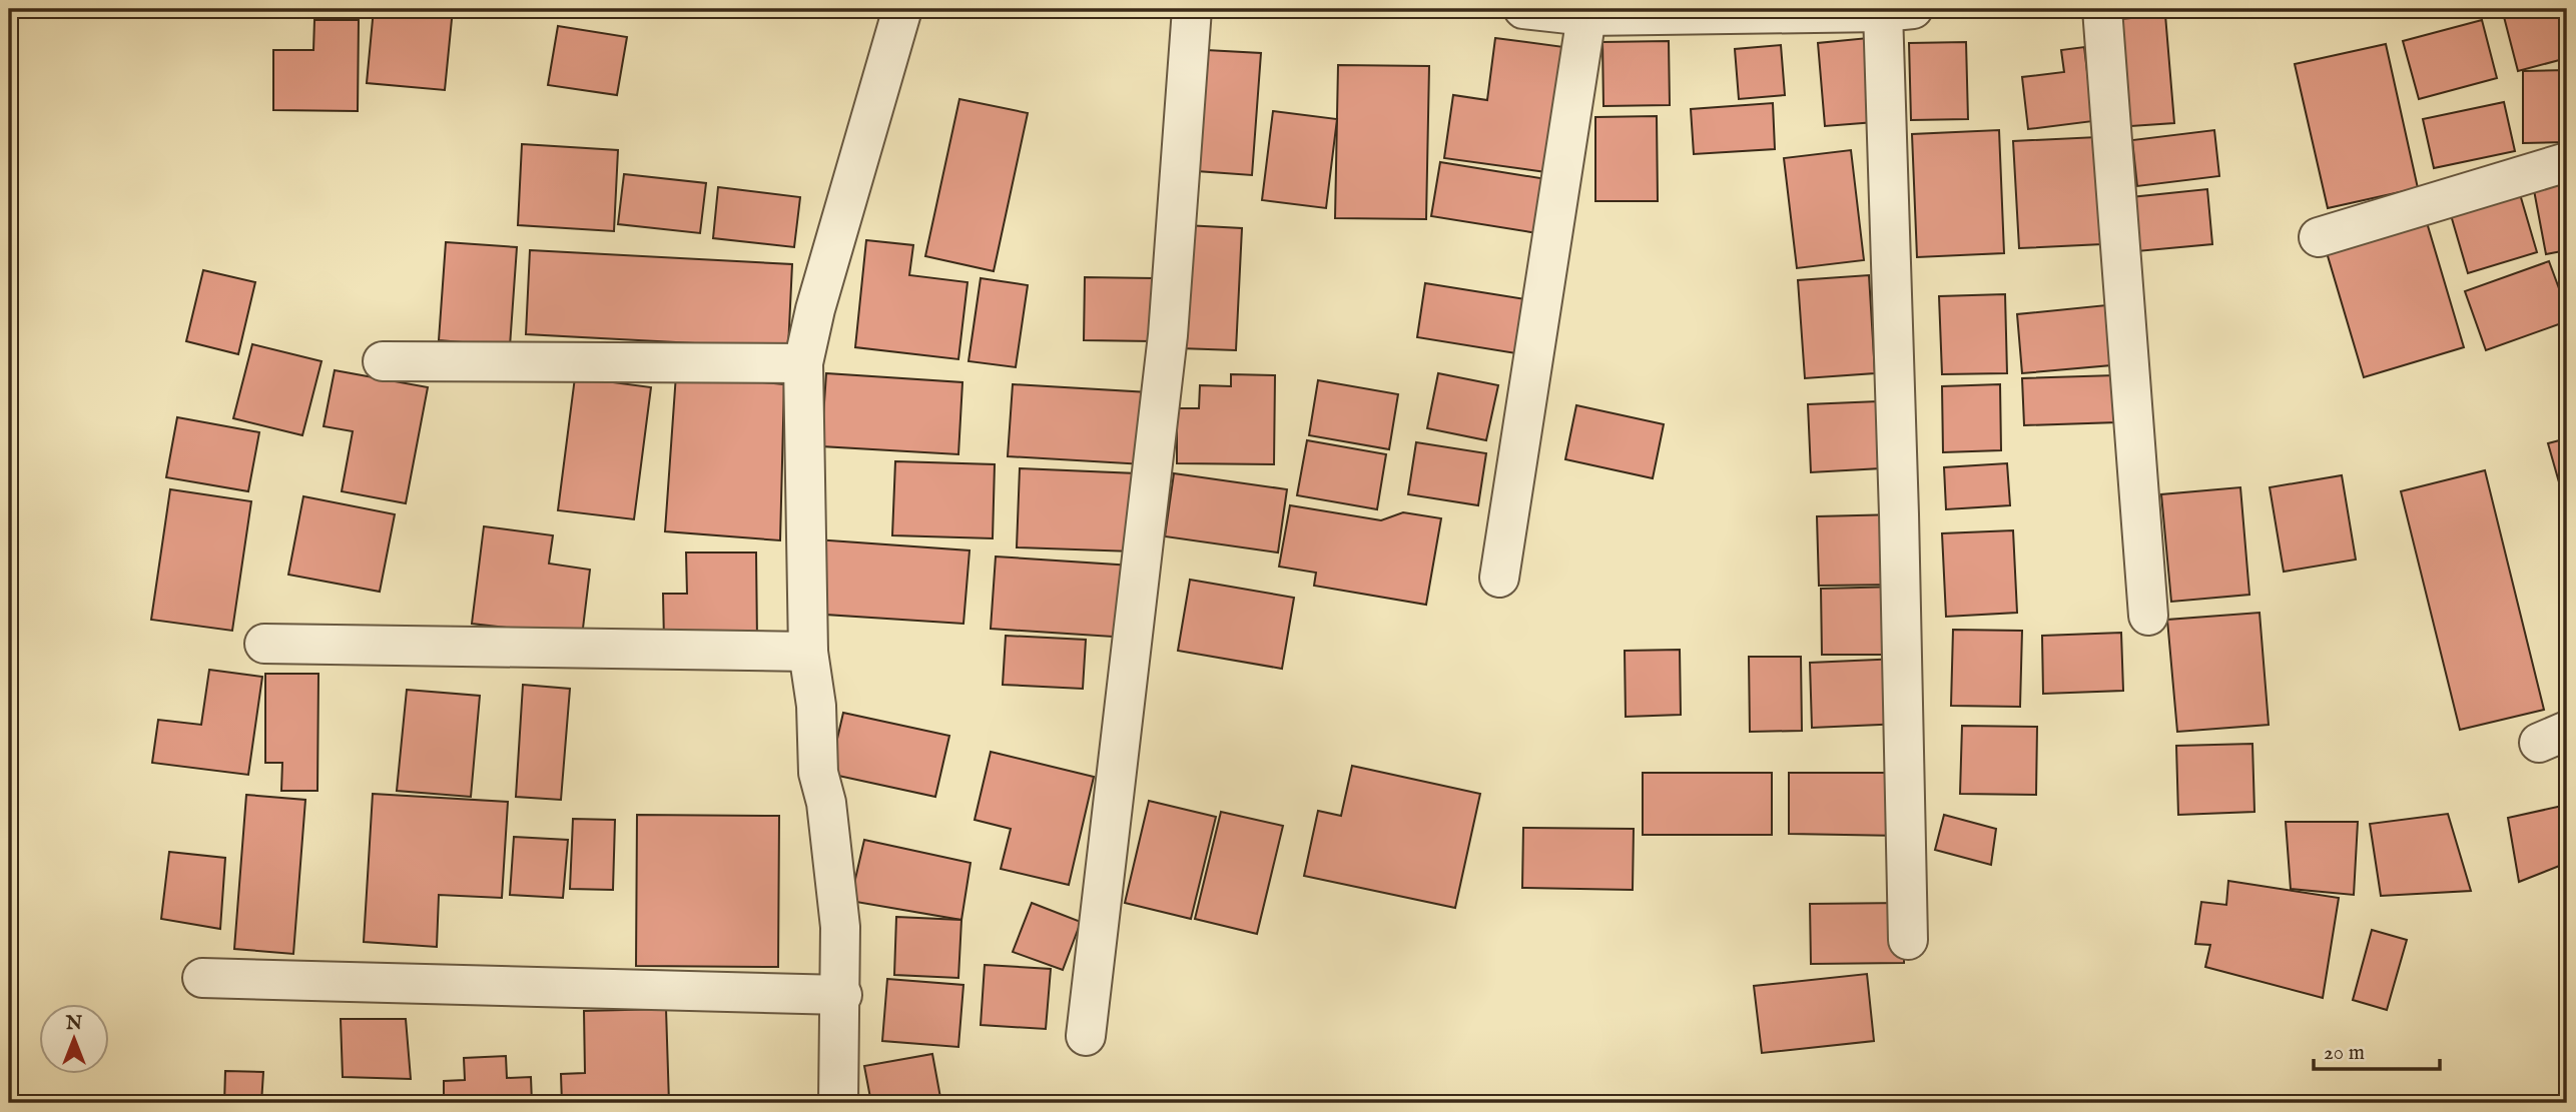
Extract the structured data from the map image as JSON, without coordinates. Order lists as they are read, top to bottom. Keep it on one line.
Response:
{"scale_bar":"20 m","north":"top"}
